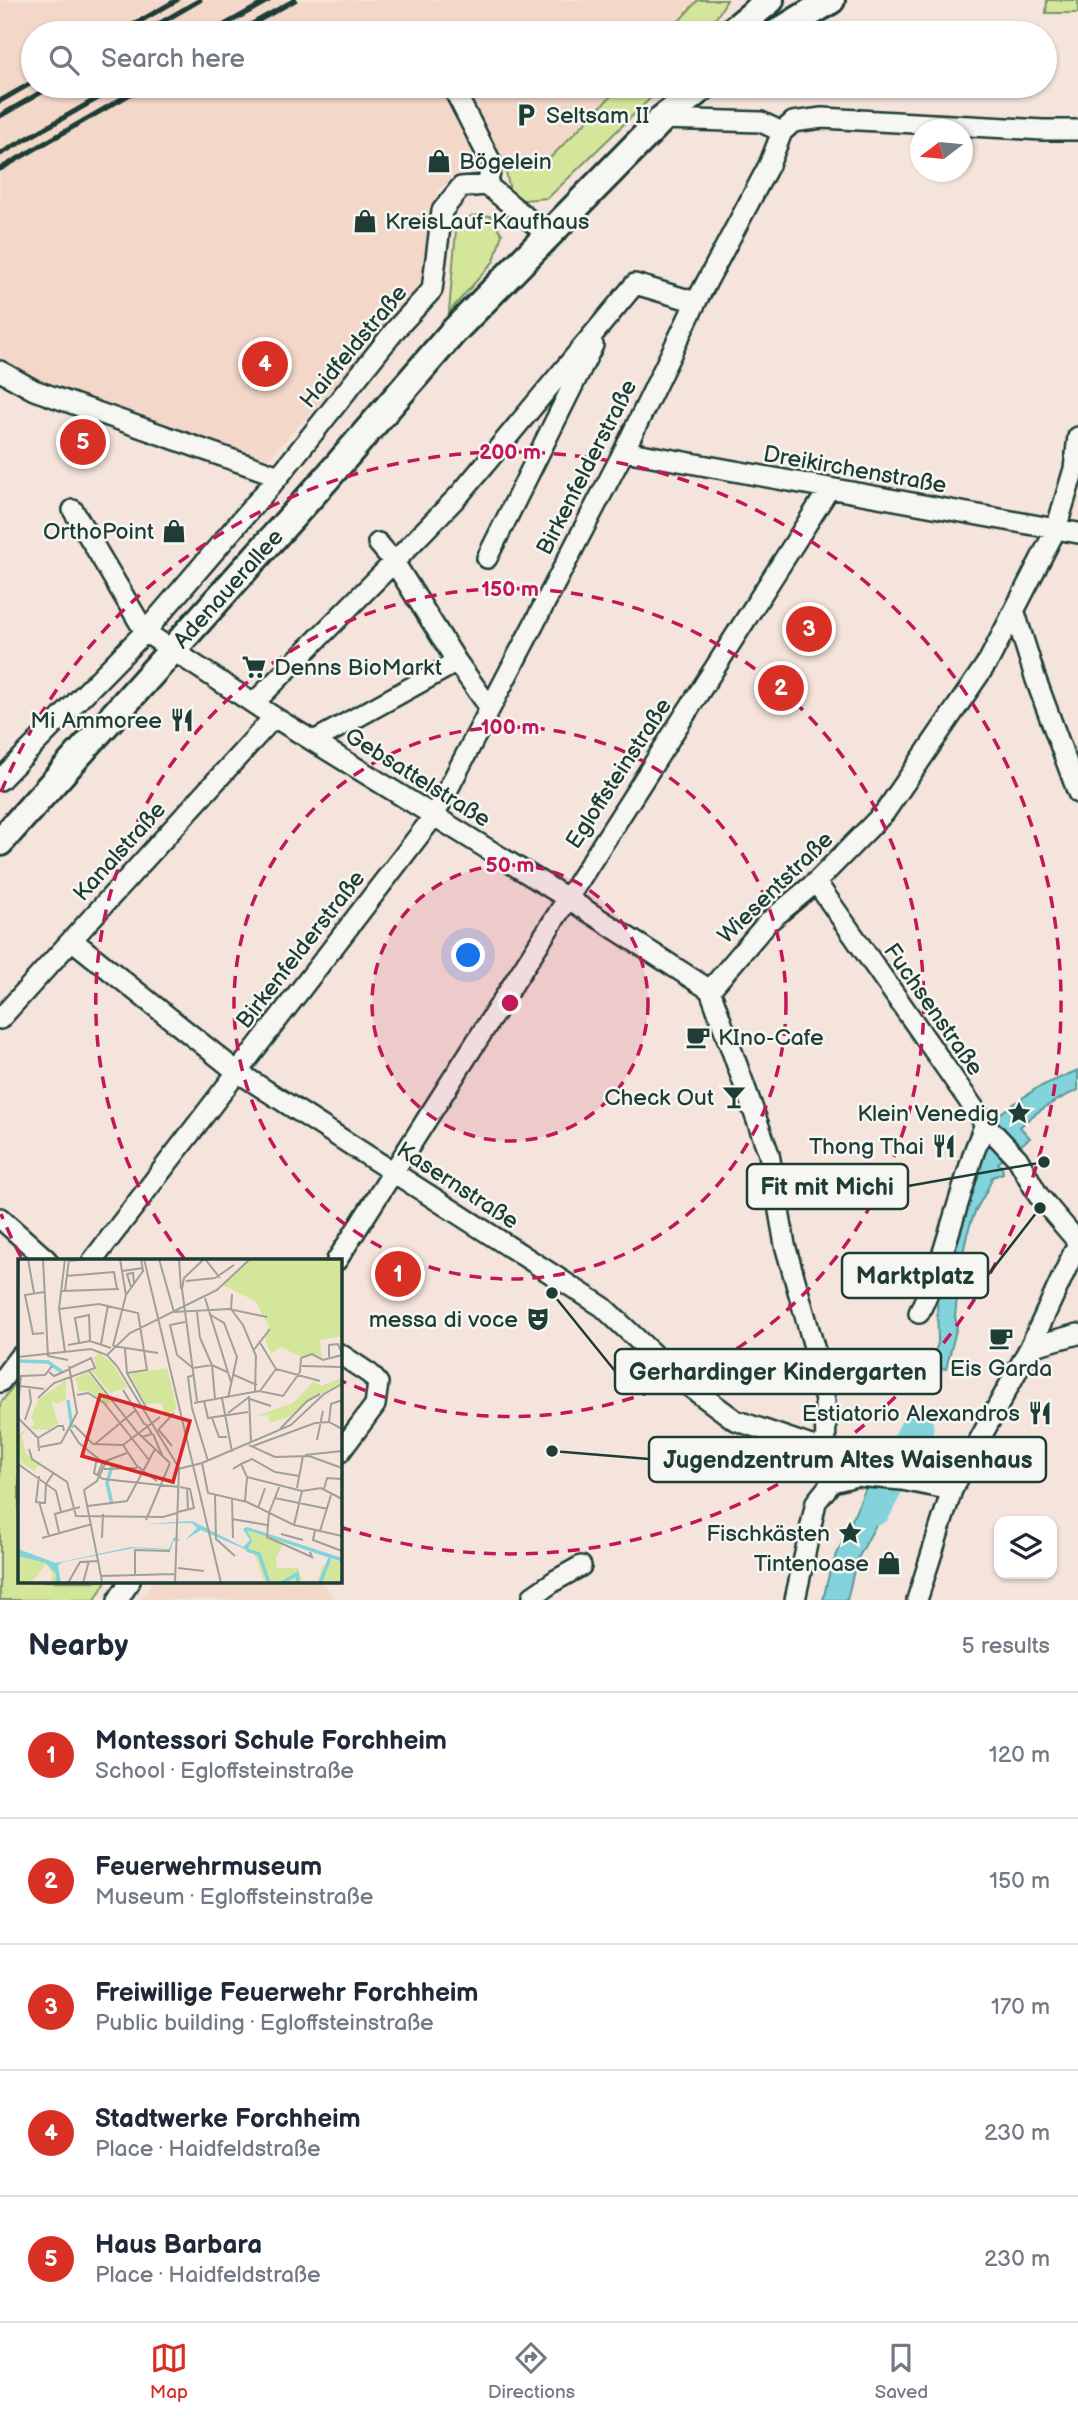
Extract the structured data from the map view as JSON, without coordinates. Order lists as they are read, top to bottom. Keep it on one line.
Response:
{"streets":{"main road":["Adenauerallee"],"street":["Haidfeldstraße","Birkenfelderstraße","Dreikirchenstraße","Egloffsteinstraße","Gebsattelstraße","Kanalstraße","Wiesentstraße","Fuchsenstraße","Kasernstraße"]},"crossings":[["Birkenfelderstraße","Dreikirchenstraße"],["Birkenfelderstraße","Gebsattelstraße"],["Birkenfelderstraße","Kasernstraße"],["Dreikirchenstraße","Egloffsteinstraße"],["Dreikirchenstraße","Wiesentstraße"],["Adenauerallee","Gebsattelstraße"],["Egloffsteinstraße","Gebsattelstraße"],["Egloffsteinstraße","Kasernstraße"],["Gebsattelstraße","Kanalstraße"],["Gebsattelstraße","Wiesentstraße"],["Kanalstraße","Kasernstraße"],["Wiesentstraße","Fuchsenstraße"]],"places":{"parking":["Seltsam II"],"shop":["Bögelein","KreisLauf-Kaufhaus","OrthoPoint","Tintenoase"],"supermarket":["Denns BioMarkt"],"restaurant":["Mi Ammoree","Thong Thai","Estiatorio Alexandros"],"cafe":["KIno-Cafe","Eis Garda"],"bar":["Check Out"],"place":["Klein Venedig","Fischkästen"],"other":["Fit mit Michi","Marktplatz","Gerhardinger Kindergarten","Jugendzentrum Altes Waisenhaus"],"theatre":["messa di voce"]},"north":"left","page":{"search":"Search here","pins":["4","5","3","2","1"],"heading":["Nearby","5 results"],"list":[{"mark":"1","name":"Montessori Schule Forchheim","note":"School · Egloffsteinstraße","value":"120 m"},{"mark":"2","name":"Feuerwehrmuseum","note":"Museum · Egloffsteinstraße","value":"150 m"},{"mark":"3","name":"Freiwillige Feuerwehr Forchheim","note":"Public building · Egloffsteinstraße","value":"170 m"},{"mark":"4","name":"Stadtwerke Forchheim","note":"Place · Haidfeldstraße","value":"230 m"},{"mark":"5","name":"Haus Barbara","note":"Place · Haidfeldstraße","value":"230 m"}],"nav":["Map","Directions","Saved"]},"rings":["200 m","150 m","100 m","50 m"]}
